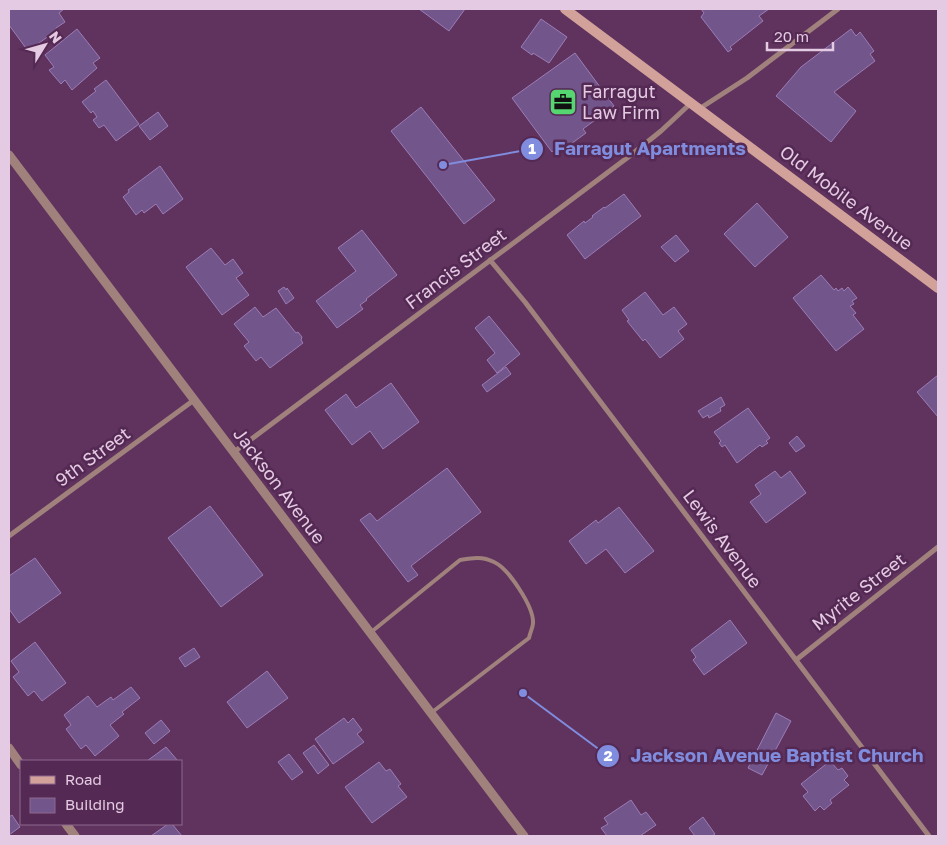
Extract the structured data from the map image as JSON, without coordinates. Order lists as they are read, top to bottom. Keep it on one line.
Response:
{"streets":{"main road":["Old Mobile Avenue"],"street":["Francis Street","9th Street","Jackson Avenue","Lewis Avenue","Myrite Street"]},"crossings":[["Old Mobile Avenue","Francis Street"],["Francis Street","Jackson Avenue"],["Francis Street","Lewis Avenue"],["9th Street","Jackson Avenue"],["Lewis Avenue","Myrite Street"]],"places":{"office":["Farragut Law Firm"],"other":["Farragut Apartments","Jackson Avenue Baptist Church"]},"legend":["Road","Building"],"scale_bar":"20 m","north":"top right"}
